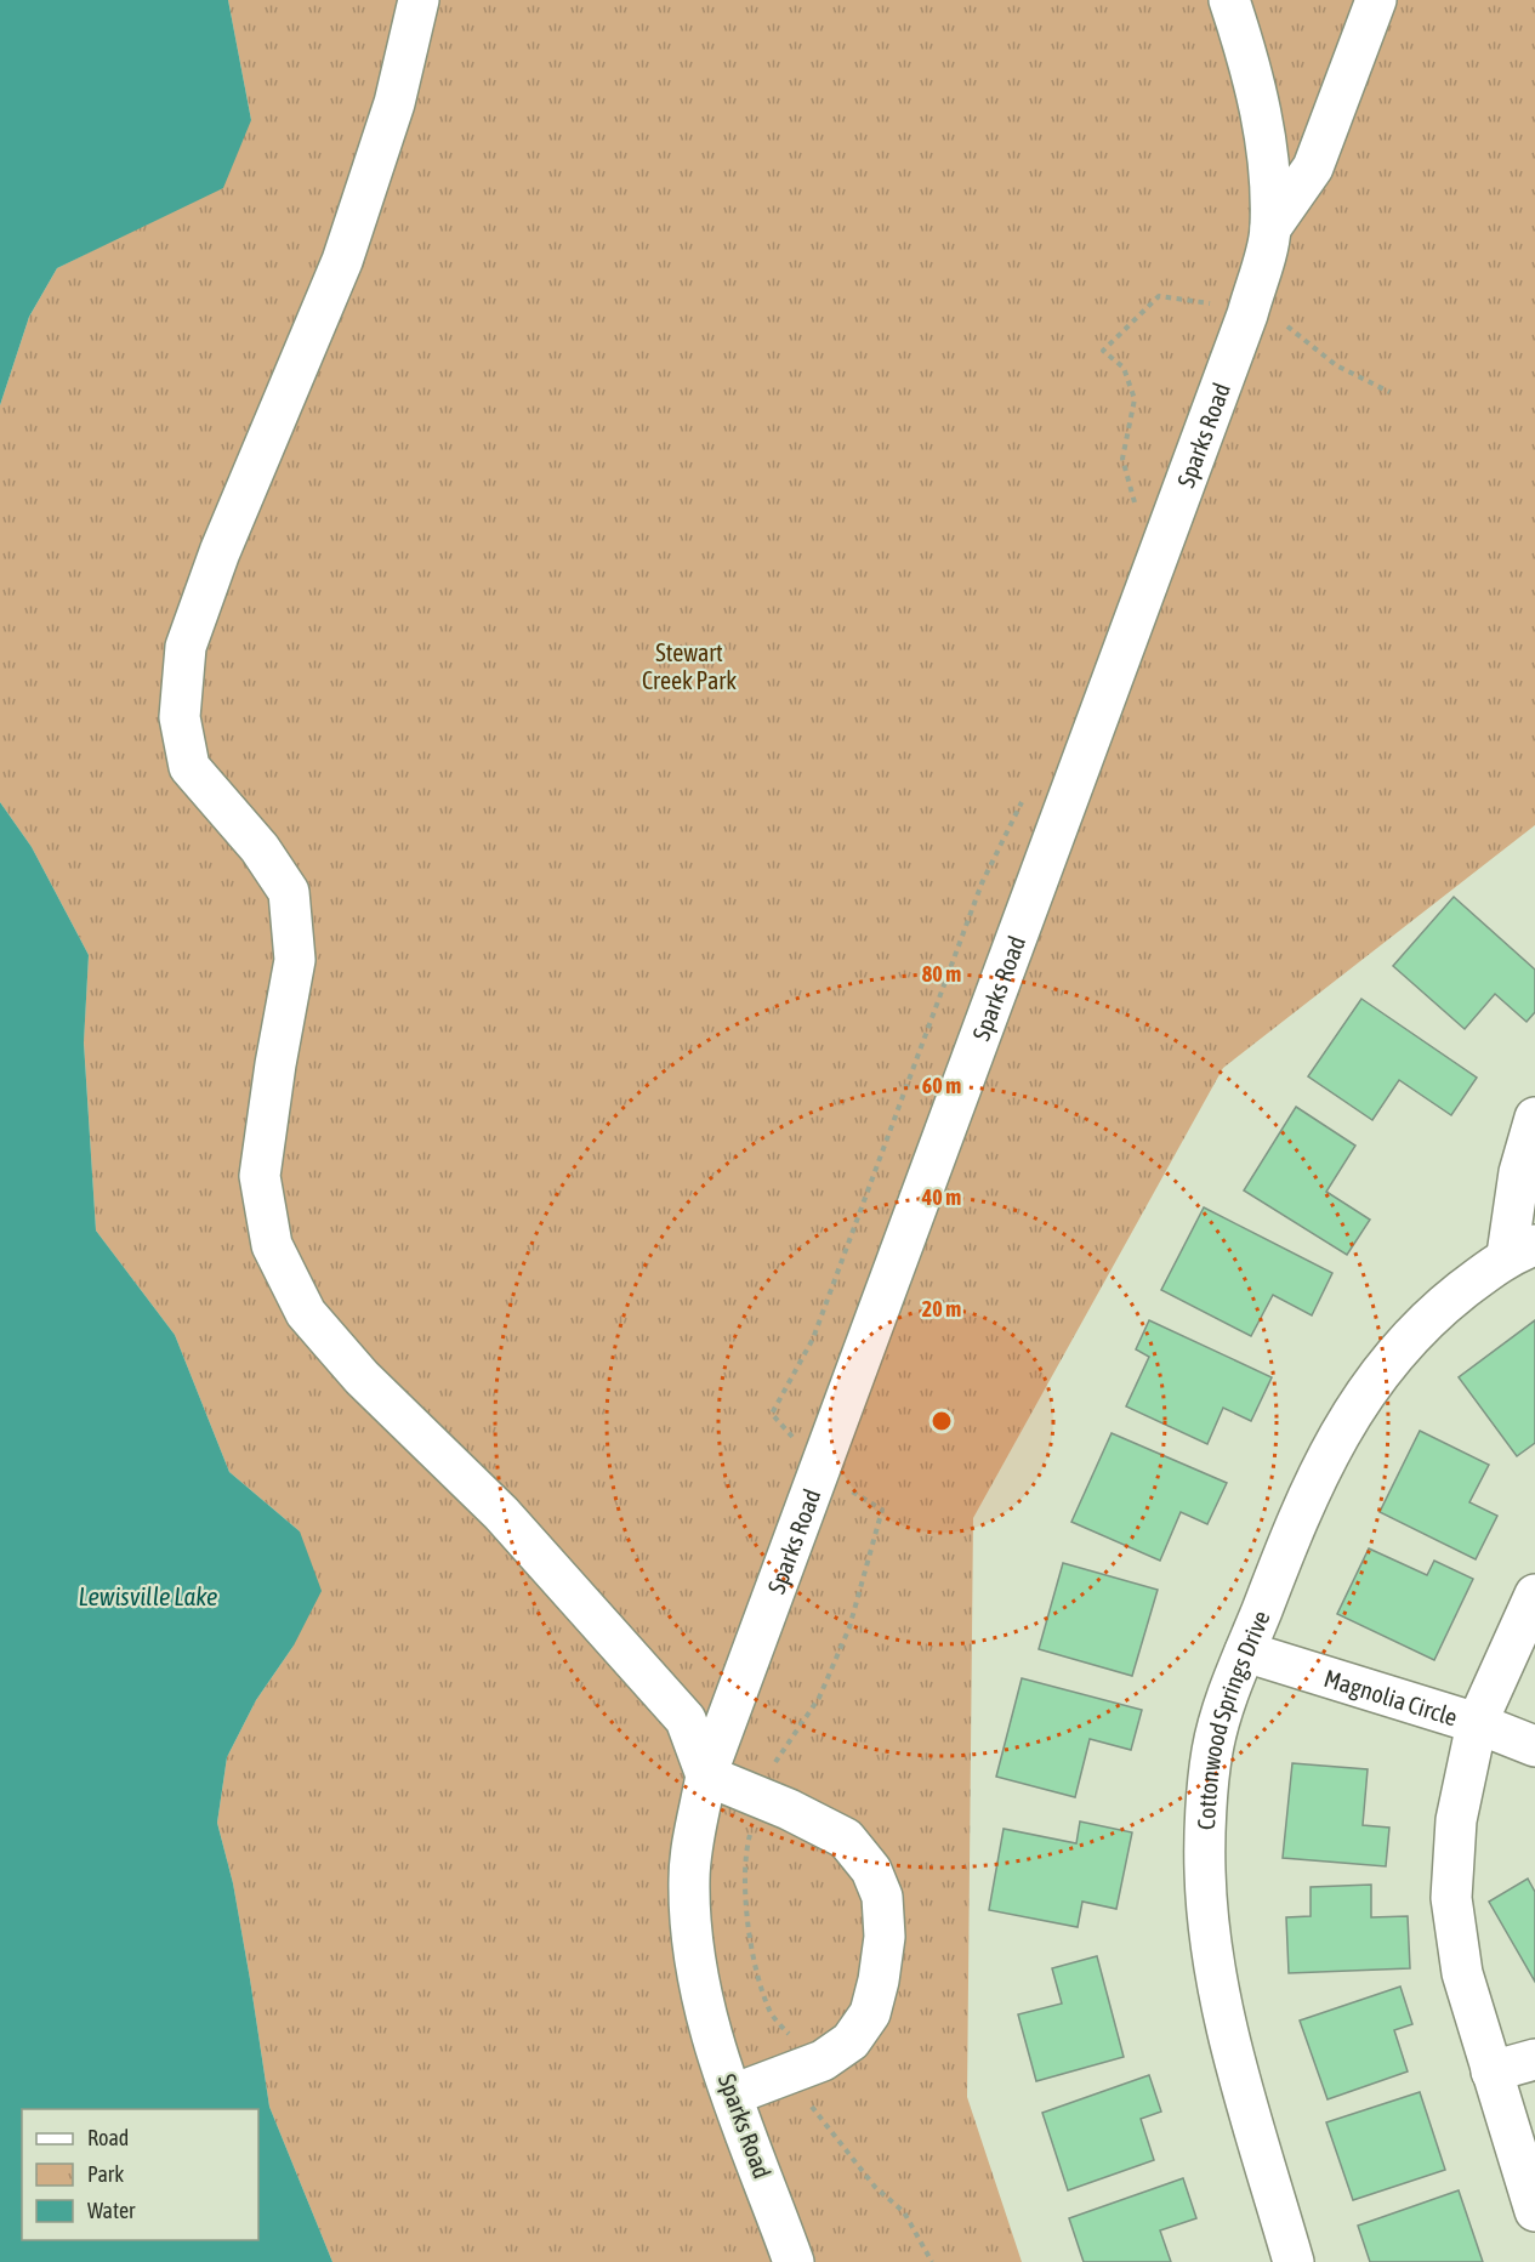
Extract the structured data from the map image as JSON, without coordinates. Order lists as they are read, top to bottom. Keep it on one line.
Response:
{"streets":{"street":["Sparks Road","Magnolia Circle","Cottonwood Springs Drive"]},"crossings":[["Magnolia Circle","Cottonwood Springs Drive"]],"water":["Lewisville Lake"],"parks":["Stewart Creek Park"],"legend":["Road","Park","Water"],"rings":["80 m","60 m","40 m","20 m"]}
